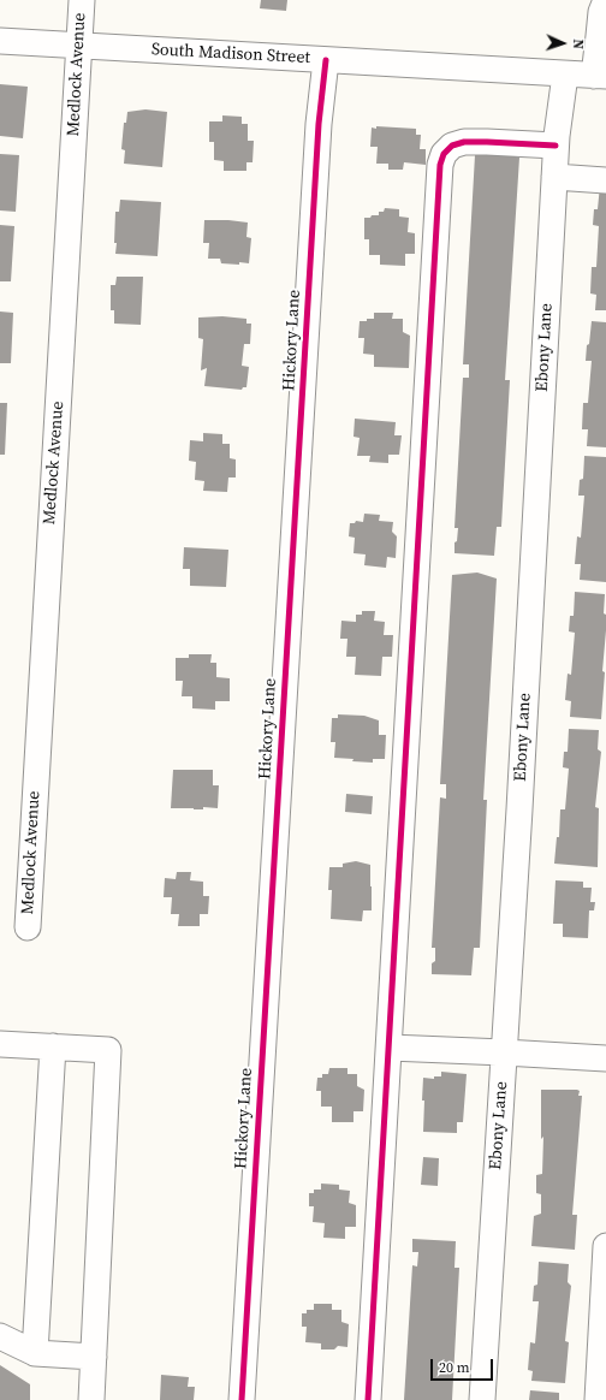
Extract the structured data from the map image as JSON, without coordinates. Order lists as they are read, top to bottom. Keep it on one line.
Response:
{"streets":{"street":["South Madison Street","Medlock Avenue","Hickory Lane","Ebony Lane"]},"crossings":[["South Madison Street","Medlock Avenue"],["South Madison Street","Hickory Lane"],["South Madison Street","Ebony Lane"]],"scale_bar":"20 m","north":"right"}
